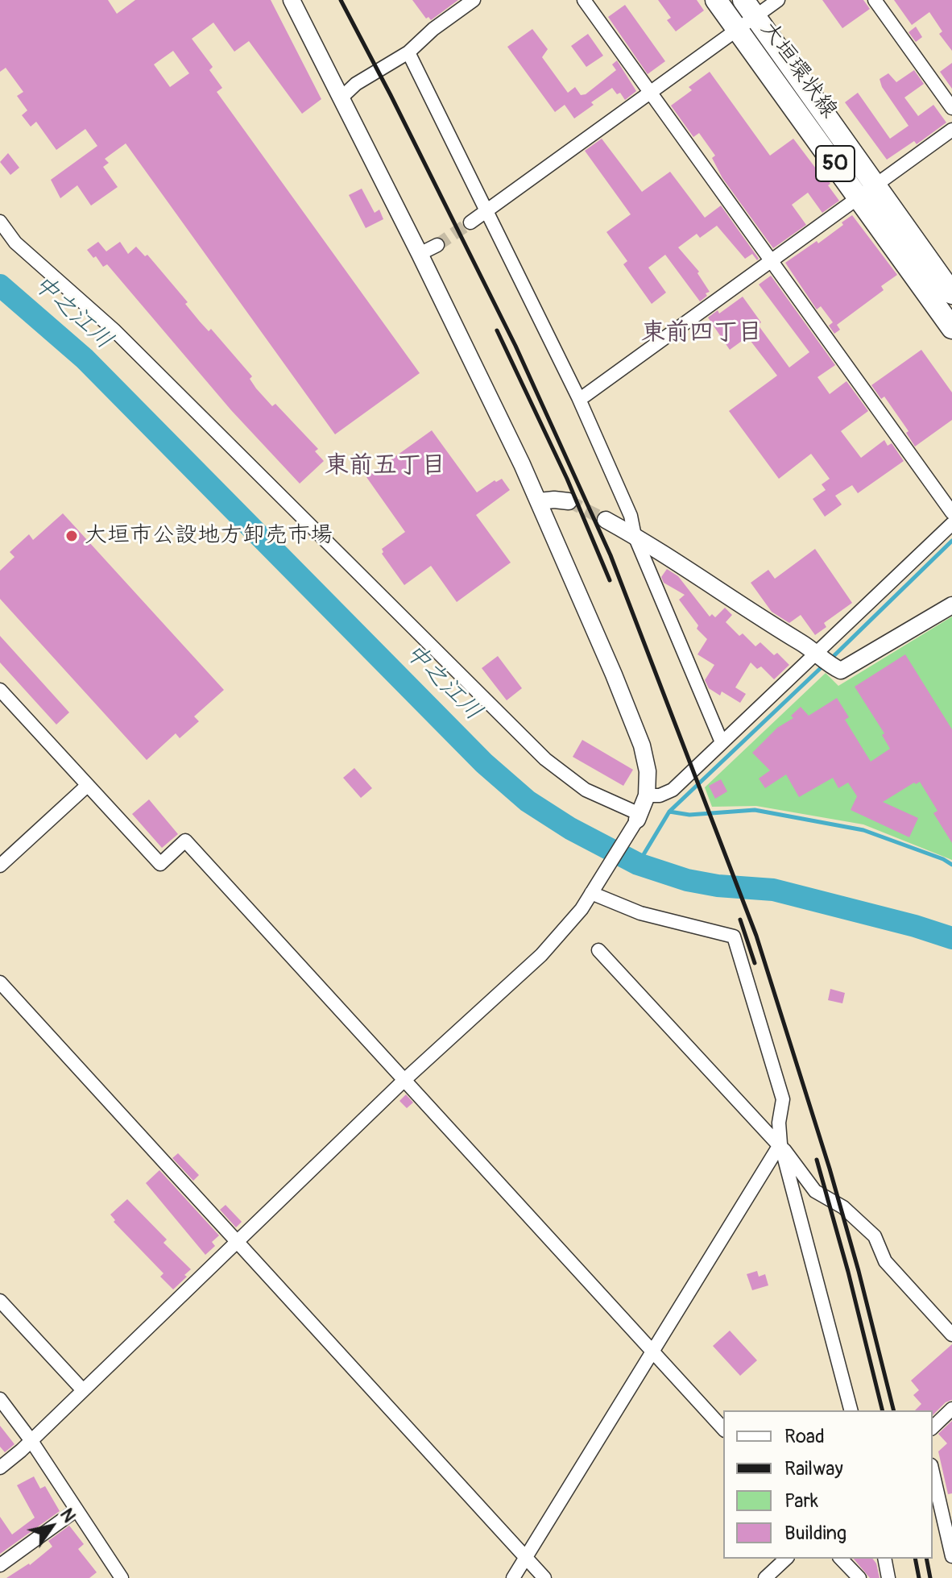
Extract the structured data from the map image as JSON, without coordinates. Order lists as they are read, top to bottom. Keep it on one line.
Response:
{"streets":{"main road":["大垣環状線","50"]},"districts":["東前四丁目","東前五丁目"],"water":["中之江川"],"places":["大垣市公設地方卸売市場"],"legend":["Road","Railway","Park","Building"],"north":"top right"}
